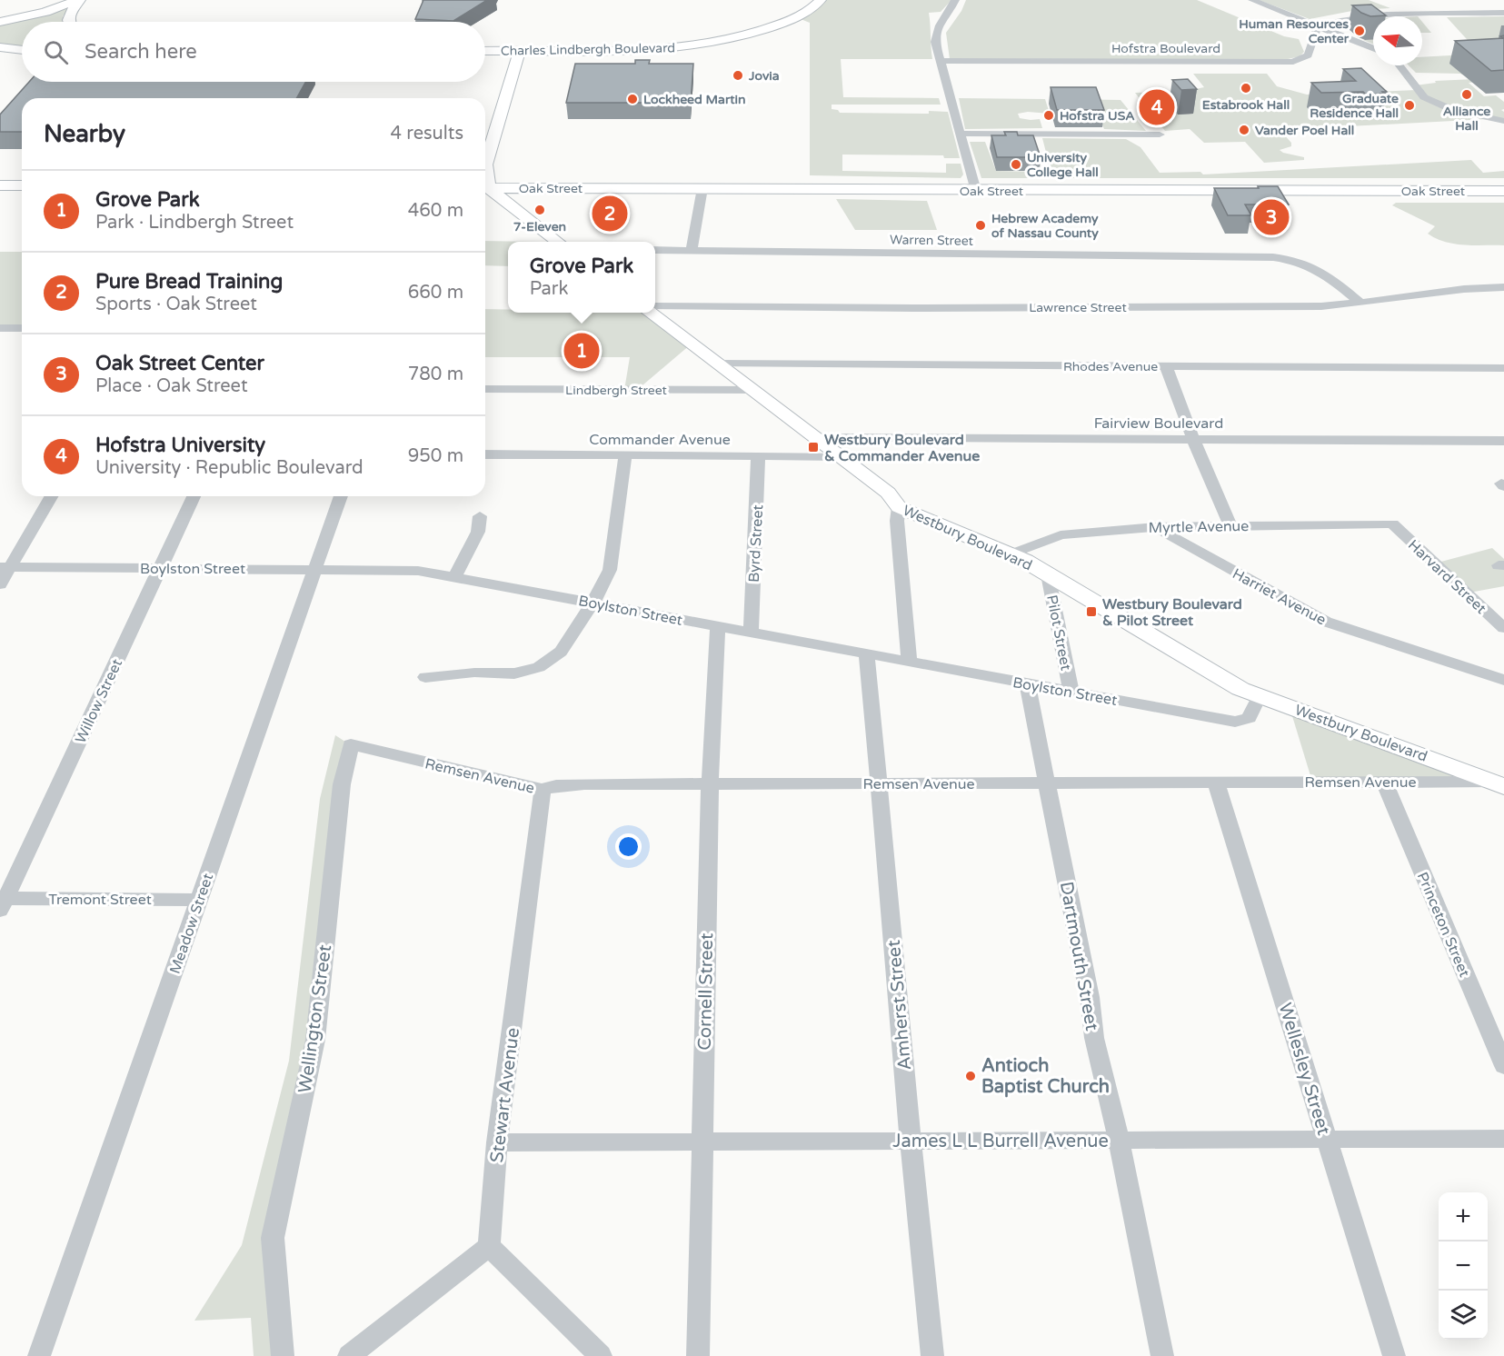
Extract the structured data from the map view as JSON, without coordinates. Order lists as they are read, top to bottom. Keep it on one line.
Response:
{"streets":{"street":["Hofstra Boulevard","Charles Lindbergh Boulevard","Oak Street","Warren Street","Lawrence Street","Rhodes Avenue","Lindbergh Street","Fairview Boulevard","Commander Avenue","Myrtle Avenue","Westbury Boulevard","Byrd Street","Boylston Street","Harvard Street","Harriet Avenue","Pilot Street","Willow Street","Remsen Avenue","Tremont Street","Meadow Street","Princeton Street","Dartmouth Street","Cornell Street","Amherst Street","Wellington Street","Wellesley Street","Stewart Avenue","James L L Burrell Avenue"]},"crossings":[["Warren Street","Lawrence Street"],["Rhodes Avenue","Westbury Boulevard"],["Lindbergh Street","Westbury Boulevard"],["Fairview Boulevard","Westbury Boulevard"],["Commander Avenue","Westbury Boulevard"],["Commander Avenue","Byrd Street"],["Myrtle Avenue","Westbury Boulevard"],["Myrtle Avenue","Harvard Street"],["Myrtle Avenue","Harriet Avenue"],["Westbury Boulevard","Boylston Street"],["Westbury Boulevard","Pilot Street"],["Westbury Boulevard","Remsen Avenue"],["Byrd Street","Boylston Street"],["Boylston Street","Pilot Street"],["Boylston Street","Willow Street"],["Boylston Street","Meadow Street"],["Boylston Street","Dartmouth Street"],["Boylston Street","Cornell Street"],["Boylston Street","Amherst Street"],["Willow Street","Tremont Street"],["Remsen Avenue","Princeton Street"],["Remsen Avenue","Dartmouth Street"],["Remsen Avenue","Cornell Street"],["Remsen Avenue","Amherst Street"],["Remsen Avenue","Wellington Street"],["Remsen Avenue","Wellesley Street"],["Remsen Avenue","Stewart Avenue"],["Tremont Street","Meadow Street"],["Dartmouth Street","James L L Burrell Avenue"],["Cornell Street","James L L Burrell Avenue"],["Amherst Street","James L L Burrell Avenue"],["Wellesley Street","James L L Burrell Avenue"],["Stewart Avenue","James L L Burrell Avenue"]],"places":{"other":["Human Resources Center","Jovia","Estabrook Hall","Alliance Hall","Lockheed Martin","Graduate Residence Hall","Hofstra USA","Vander Poel Hall","University College Hall","7-Eleven","Hebrew Academy of Nassau County","Antioch Baptist Church"],"transit":["Westbury Boulevard & Commander Avenue","Westbury Boulevard & Pilot Street"]},"north":"left","page":{"search":"Search here","pins":["4","2","3","1"],"heading":["Nearby","4 results"],"list":[{"mark":"1","name":"Grove Park","note":"Park · Lindbergh Street","value":"460 m"},{"mark":"2","name":"Pure Bread Training","note":"Sports · Oak Street","value":"660 m"},{"mark":"3","name":"Oak Street Center","note":"Place · Oak Street","value":"780 m"},{"mark":"4","name":"Hofstra University","note":"University · Republic Boulevard","value":"950 m"}],"popup":["Grove Park","Park"],"map_buttons":["+","−"]}}
